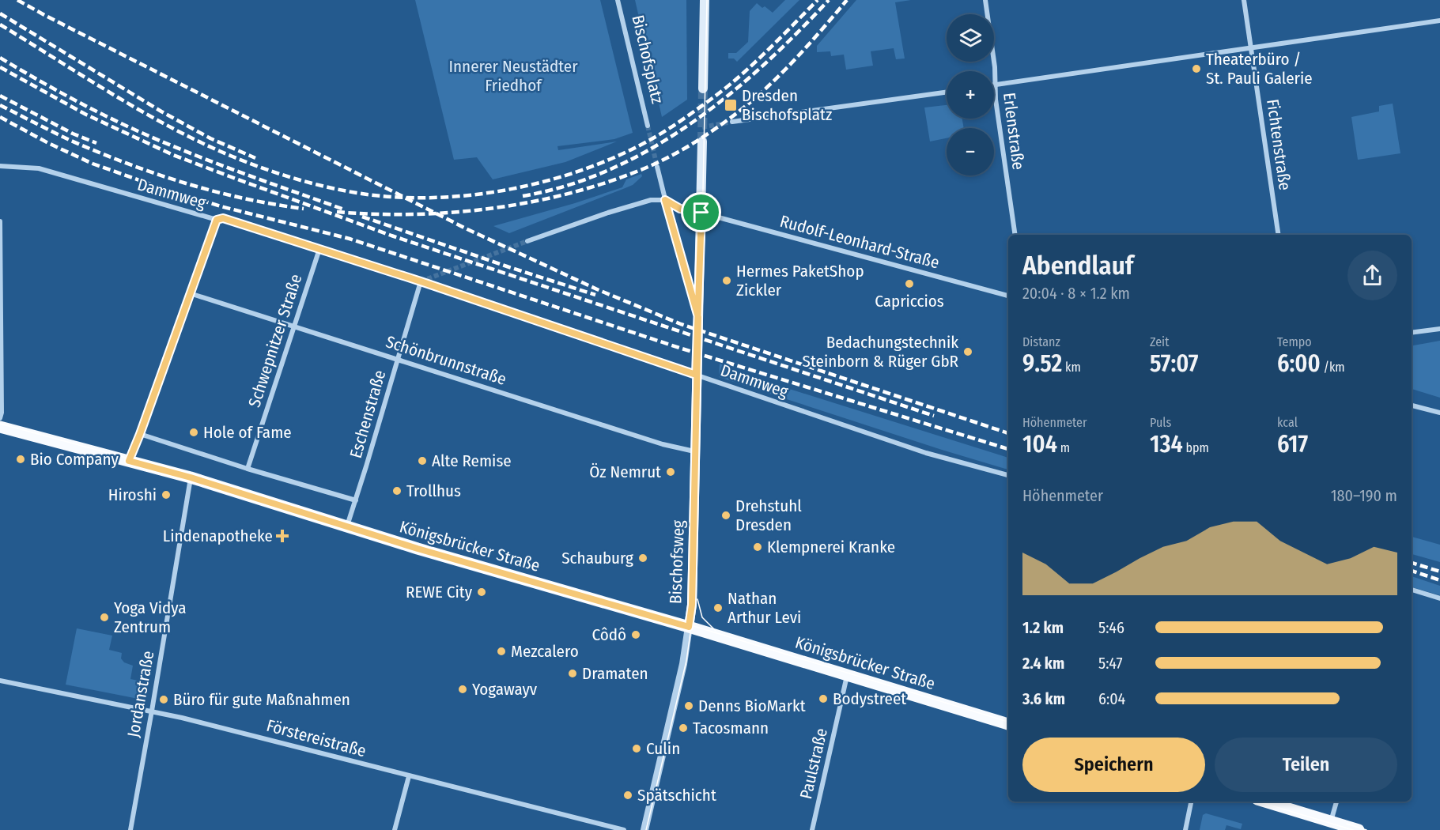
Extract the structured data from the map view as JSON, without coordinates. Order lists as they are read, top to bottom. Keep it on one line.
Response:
{"streets":{"main road":["Königsbrücker Straße","Bischofsweg"],"street":["Bischofsplatz","Erlenstraße","Fichtenstraße","Dammweg","Rudolf-Leonhard-Straße","Schwepnitzer Straße","Schönbrunnstraße","Eschenstraße","Jordanstraße","Förstereistraße","Paulstraße"]},"crossings":[["Dammweg","Schwepnitzer Straße"],["Dammweg","Eschenstraße"],["Dammweg","Bischofsweg"],["Schwepnitzer Straße","Schönbrunnstraße"],["Schönbrunnstraße","Eschenstraße"],["Schönbrunnstraße","Bischofsweg"],["Eschenstraße","Königsbrücker Straße"],["Königsbrücker Straße","Bischofsweg"],["Königsbrücker Straße","Jordanstraße"],["Königsbrücker Straße","Paulstraße"],["Jordanstraße","Förstereistraße"]],"parks":["Innerer Neustädter Friedhof"],"places":{"other":["Theaterbüro / St. Pauli Galerie","Hermes PaketShop Zickler","Capriccios","Bedachungstechnik Steinborn & Rüger GbR","Hole of Fame","Bio Company","Alte Remise","Öz Nemrut","Trollhus","Hiroshi","Drehstuhl Dresden","Klempnerei Kranke","Schauburg","REWE City","Nathan Arthur Levi","Yoga Vidya Zentrum","Côdô","Mezcalero","Dramaten","Yogawayv","Bodystreet","Büro für gute Maßnahmen","Denns BioMarkt","Tacosmann","Culin","Spätschicht"],"transit":["Dresden Bischofsplatz"],"health":["Lindenapotheke"]},"page":{"map_buttons":["+","−"],"heading":["Abendlauf","20:04 · 8 × 1.2 km"],"stats":[["Distanz","9.52 km"],["Zeit","57:07"],["Tempo","6:00 /km"],["Höhenmeter","104 m"],["Puls","134 bpm"],["kcal","617"]],"chart":["Höhenmeter","180–190 m"],"list":[{"name":"1.2 km","note":"5:46"},{"name":"2.4 km","note":"5:47"},{"name":"3.6 km","note":"6:04"}],"buttons":["Speichern","Teilen"]}}
